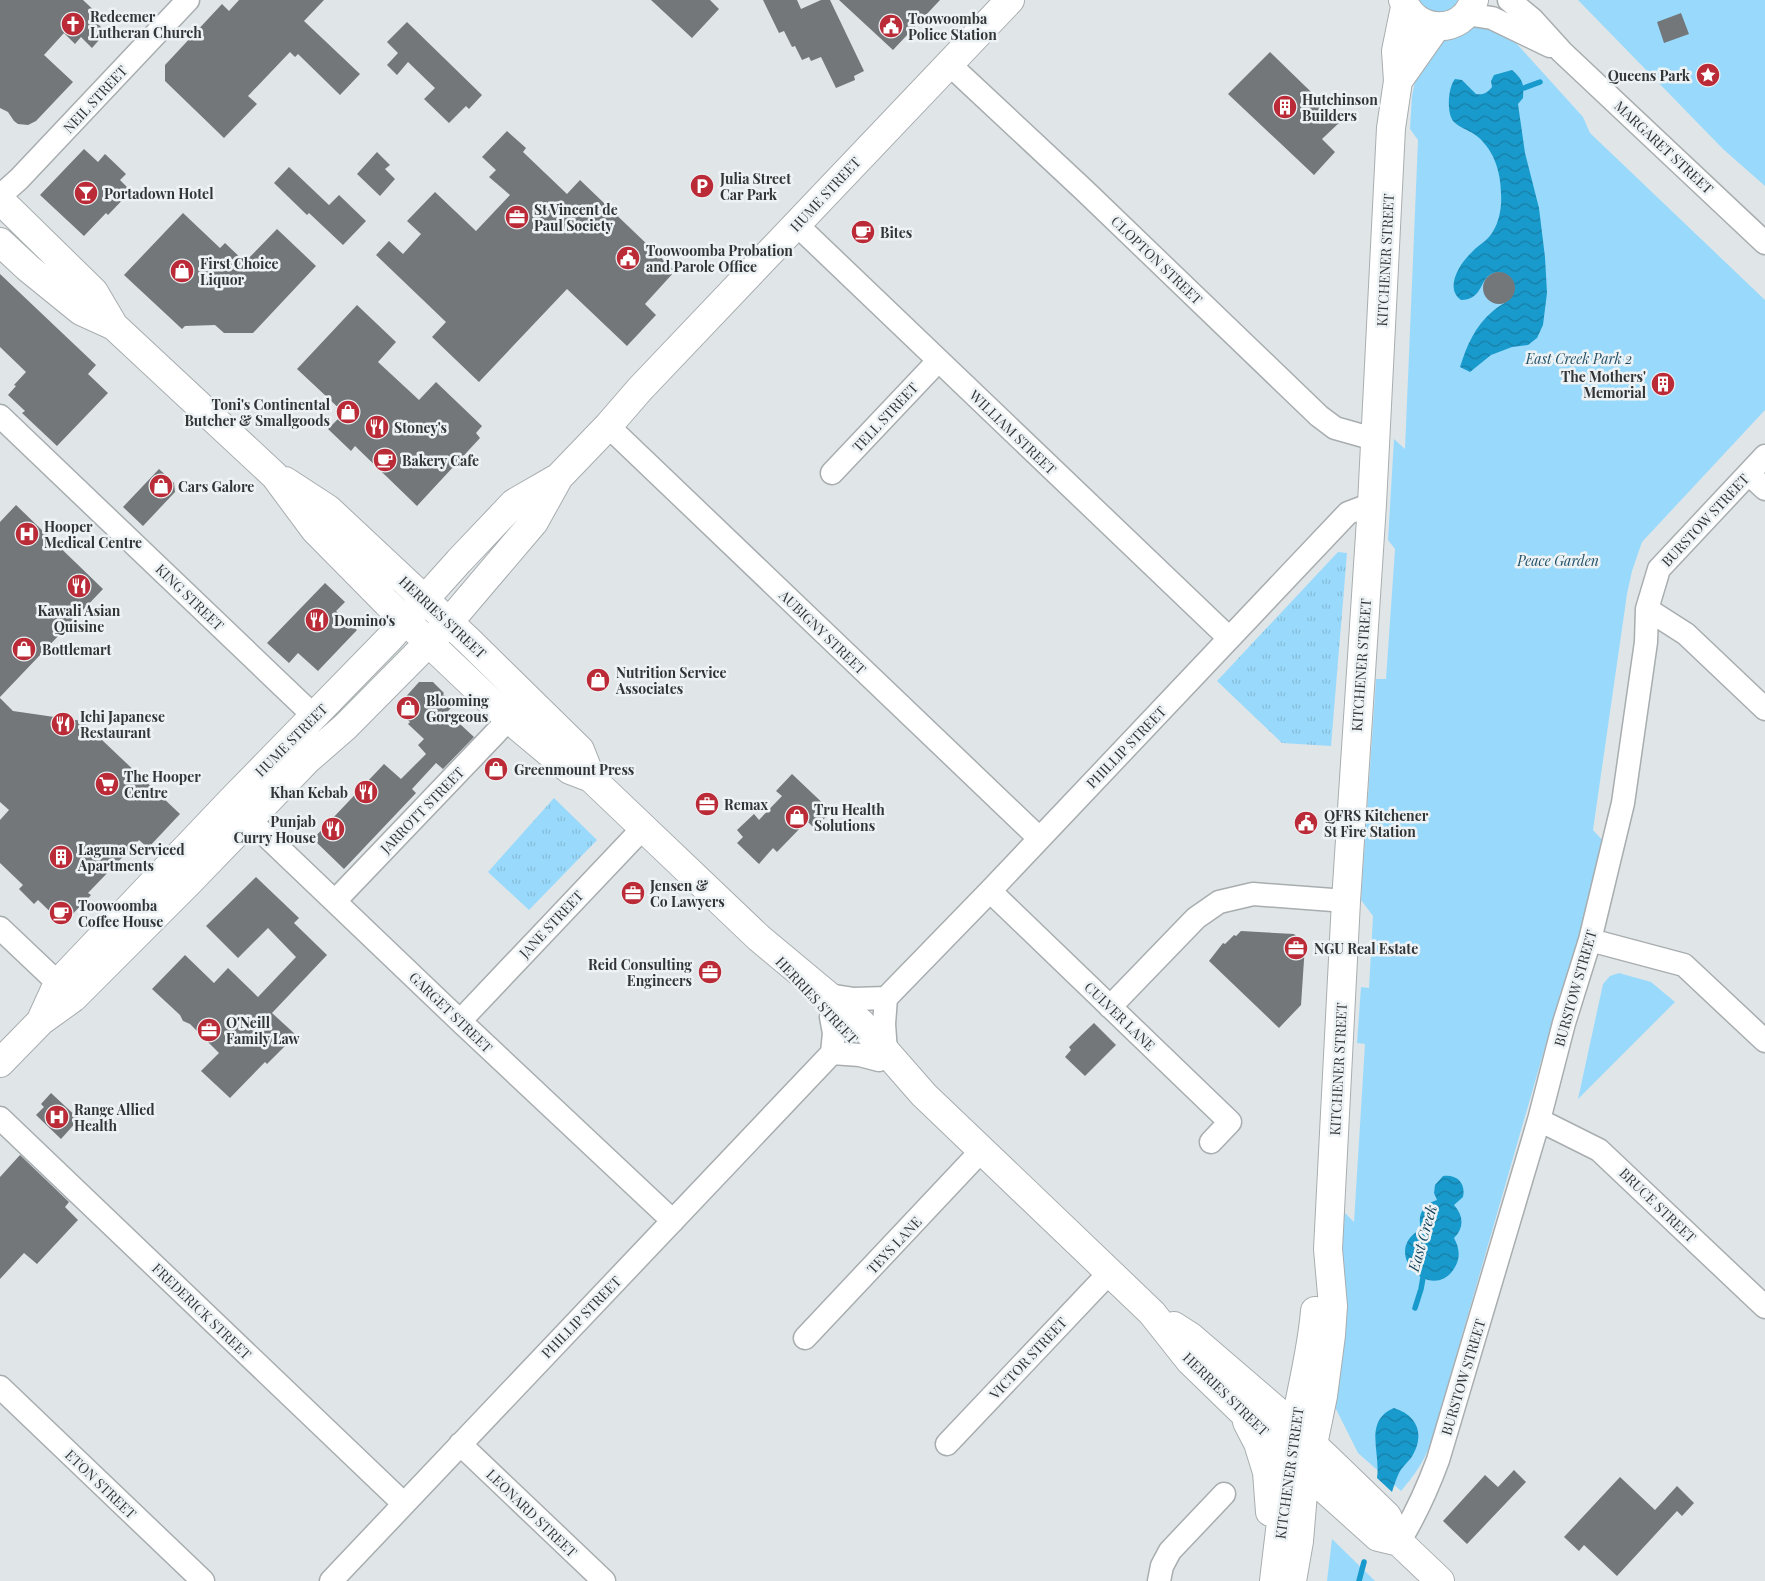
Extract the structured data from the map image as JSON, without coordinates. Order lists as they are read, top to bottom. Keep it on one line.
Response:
{"streets":{"main road":["HUME STREET","KITCHENER STREET","HERRIES STREET"],"street":["NEIL STREET","MARGARET STREET","CLOPTON STREET","TELL STREET","WILLIAM STREET","BURSTOW STREET","KING STREET","AUBIGNY STREET","PHILLIP STREET","JARROTT STREET","JANE STREET","GARGET STREET","CULVER LANE","BRUCE STREET","TEYS LANE","FREDERICK STREET","VICTOR STREET","ETON STREET","LEONARD STREET"]},"crossings":[["NEIL STREET","HERRIES STREET"],["HUME STREET","CLOPTON STREET"],["HUME STREET","WILLIAM STREET"],["HUME STREET","KING STREET"],["HUME STREET","HERRIES STREET"],["HUME STREET","AUBIGNY STREET"],["HUME STREET","GARGET STREET"],["CLOPTON STREET","KITCHENER STREET"],["KITCHENER STREET","HERRIES STREET"],["KITCHENER STREET","PHILLIP STREET"],["TELL STREET","WILLIAM STREET"],["WILLIAM STREET","PHILLIP STREET"],["BURSTOW STREET","HERRIES STREET"],["BURSTOW STREET","BRUCE STREET"],["HERRIES STREET","JARROTT STREET"],["HERRIES STREET","JANE STREET"],["HERRIES STREET","TEYS LANE"],["HERRIES STREET","VICTOR STREET"],["AUBIGNY STREET","PHILLIP STREET"],["PHILLIP STREET","GARGET STREET"],["PHILLIP STREET","CULVER LANE"],["PHILLIP STREET","FREDERICK STREET"],["PHILLIP STREET","LEONARD STREET"],["JARROTT STREET","GARGET STREET"],["JANE STREET","GARGET STREET"]],"water":["East Creek"],"parks":["East Creek Park 2","Peace Garden"],"places":{"church":["Redeemer Lutheran Church"],"public building":["Toowoomba Police Station","Toowoomba Probation and Parole Office","QFRS Kitchener St Fire Station"],"place":["Queens Park"],"building":["Hutchinson Builders","The Mothers' Memorial","Laguna Serviced Apartments"],"parking":["Julia Street Car Park"],"bar":["Portadown Hotel"],"office":["St Vincent de Paul Society","Remax","Jensen & Co Lawyers","NGU Real Estate","Reid Consulting Engineers","O'Neill Family Law"],"cafe":["Bites","Bakery Cafe","Toowoomba Coffee House"],"shop":["First Choice Liquor","Toni's Continental Butcher & Smallgoods","Cars Galore","Bottlemart","Nutrition Service Associates","Blooming Gorgeous","Greenmount Press","Tru Health Solutions"],"restaurant":["Stoney's","Kawali Asian Quisine","Domino's","Ichi Japanese Restaurant","Khan Kebab","Punjab Curry House"],"hospital":["Hooper Medical Centre","Range Allied Health"],"supermarket":["The Hooper Centre"]}}
